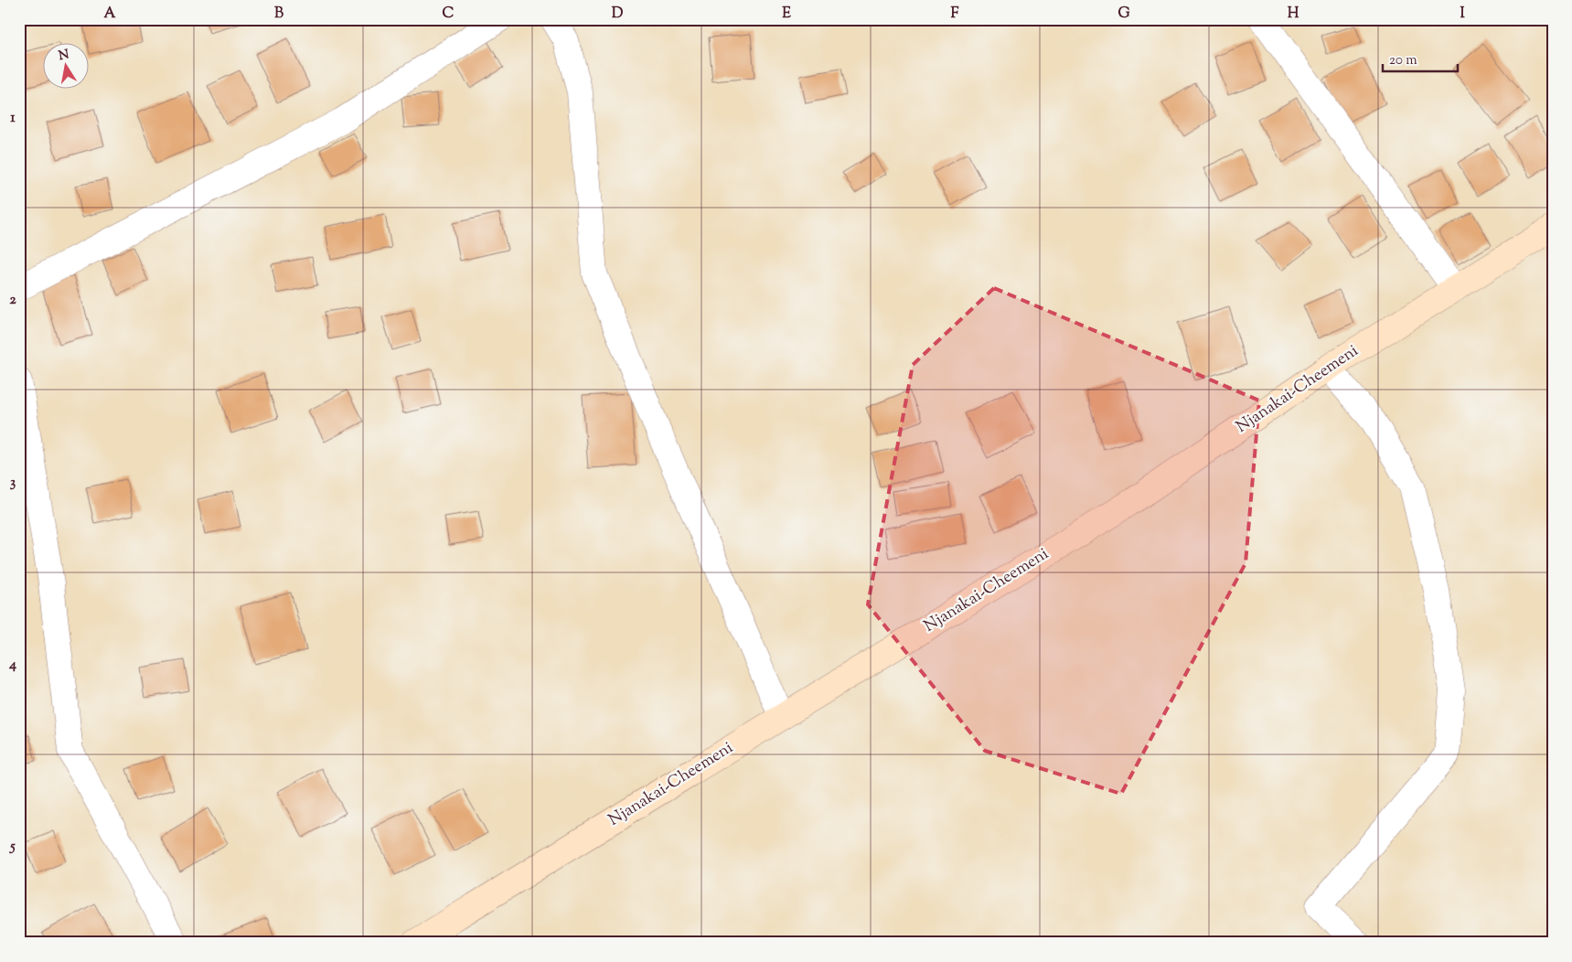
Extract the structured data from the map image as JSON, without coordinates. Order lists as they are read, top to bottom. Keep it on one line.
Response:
{"streets":{"main road":["Njanakai-Cheemeni"]},"scale_bar":"20 m","north":"top","grid":{"columns":["A","B","C","D","E","F","G","H","I"],"rows":["1","2","3","4","5"]}}
